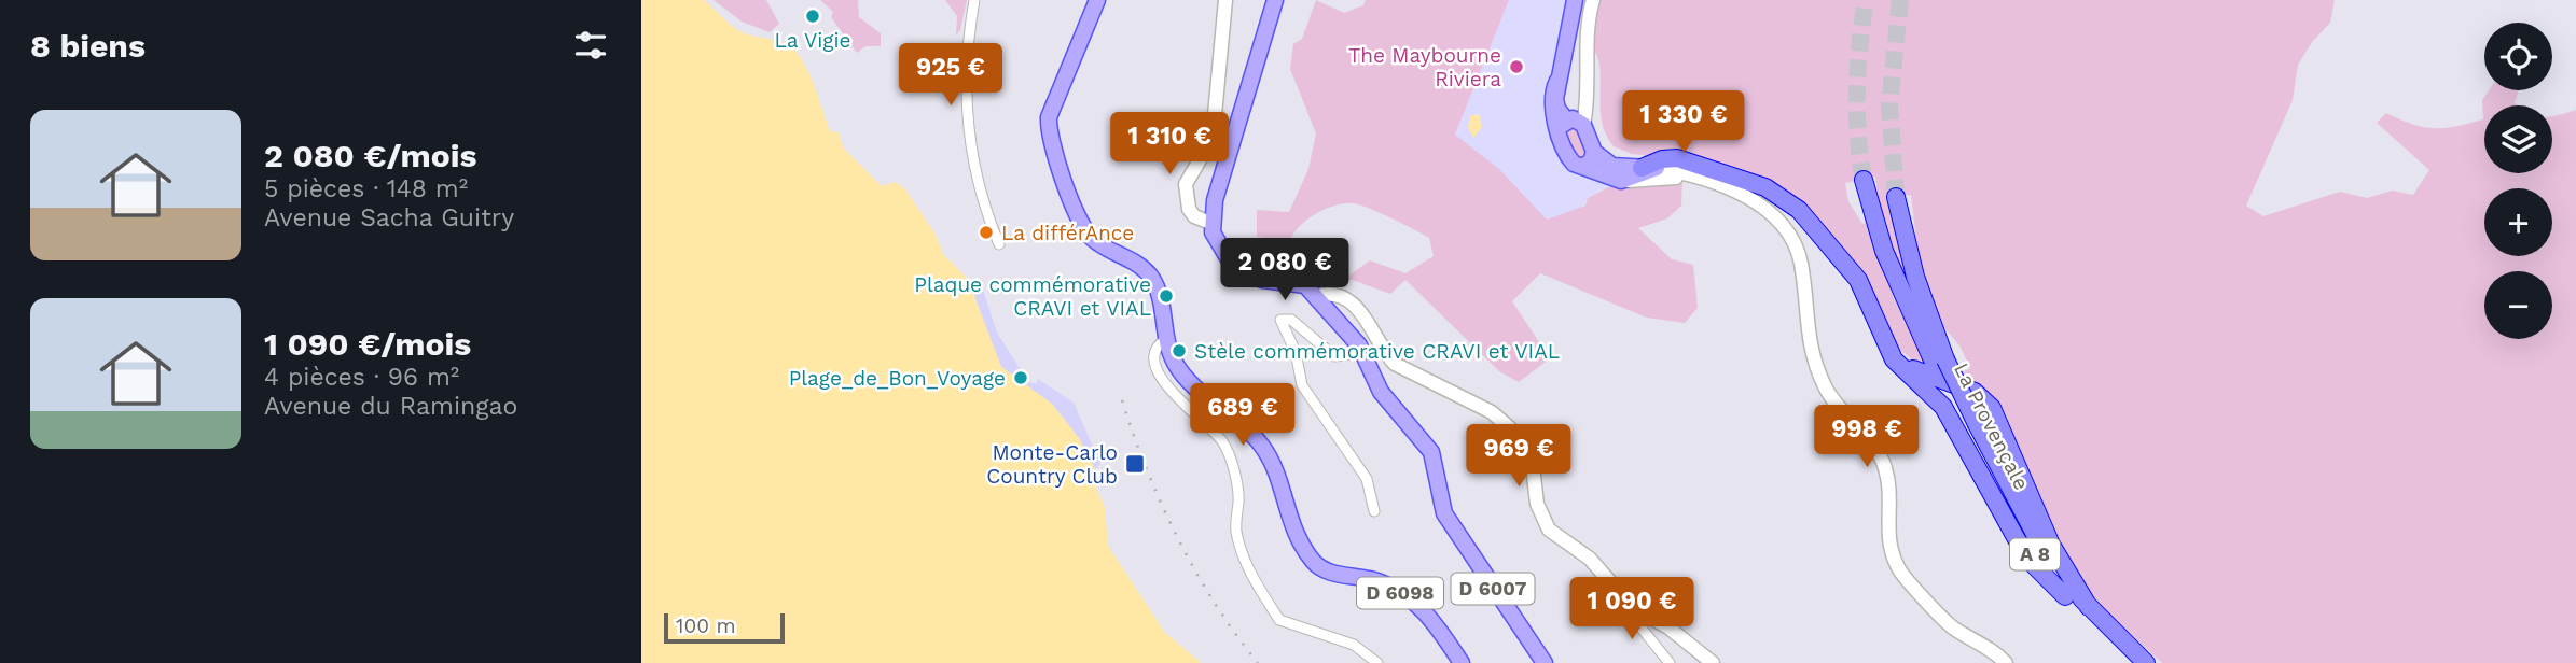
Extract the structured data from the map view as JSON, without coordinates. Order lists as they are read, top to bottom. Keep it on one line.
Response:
{"streets":{"highway":["La Provençale","A 8"],"main road":["D 6007","D 6098"]},"places":{"other":["La Vigie","The Maybourne Riviera","La différAnce","Plaque commémorative CRAVI et VIAL","Stèle commémorative CRAVI et VIAL","Plage_de_Bon_Voyage"],"transit":["Monte-Carlo Country Club"]},"scale_bar":"100 m","page":{"heading":"8 biens","map_buttons":["+","−"],"price":["925 €","1 330 €","1 310 €","2 080 €","689 €","998 €","969 €","1 090 €"],"list":[{"name":"2 080 €/mois","note":"5 pièces · 148 m² · Avenue Sacha Guitry"},{"name":"1 090 €/mois","note":"4 pièces · 96 m² · Avenue du Ramingao"}],"scale":"100 m"}}
